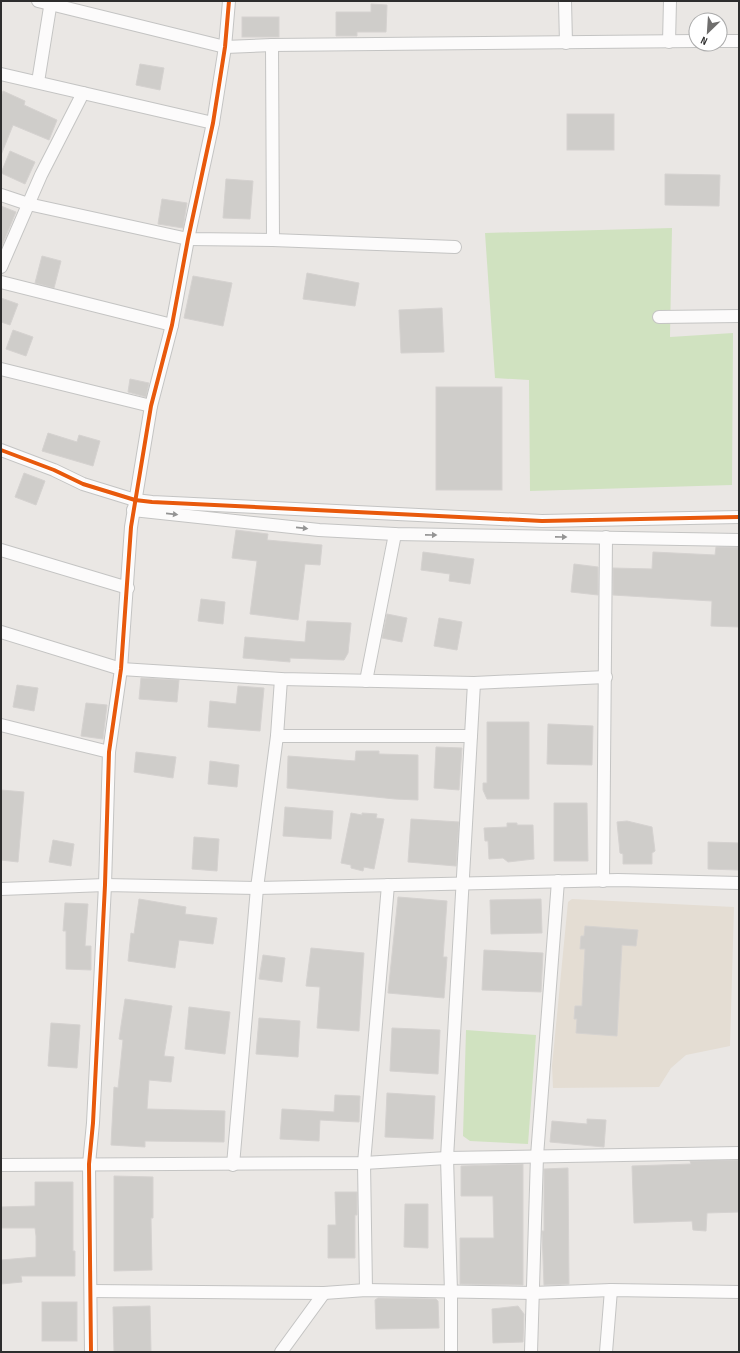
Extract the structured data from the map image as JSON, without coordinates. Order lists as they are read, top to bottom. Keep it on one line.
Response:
{"north":"bottom left"}
